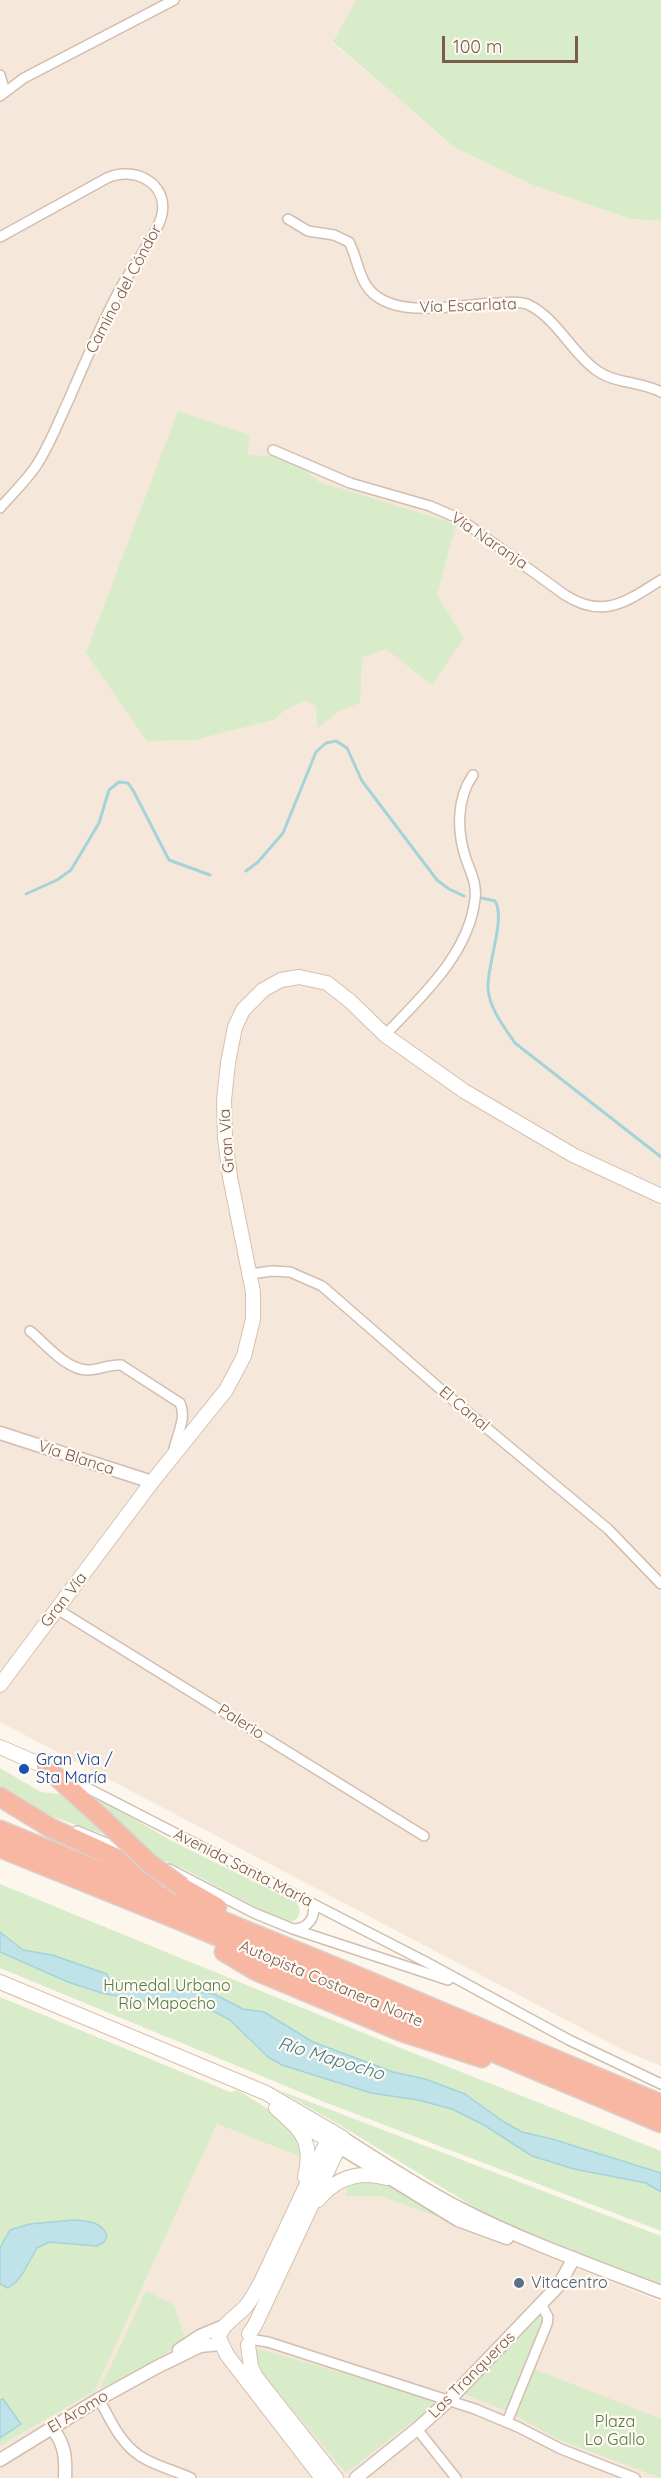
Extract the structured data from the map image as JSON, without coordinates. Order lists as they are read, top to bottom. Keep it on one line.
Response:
{"streets":{"highway":["Autopista Costanera Norte"],"main road":["Gran Vía","Avenida Santa María"],"street":["Camino del Cóndor","Vía Escarlata","Vía Naranja","El Canal","Vía Blanca","Palerio","Las Tranqueras","El Aromo"]},"crossings":[["Gran Vía","El Canal"],["Gran Vía","Vía Blanca"],["Gran Vía","Palerio"]],"water":["Río Mapocho"],"parks":["Humedal Urbano Río Mapocho","Plaza Lo Gallo"],"places":["Gran Via / Sta María","Vitacentro"],"scale_bar":"100 m"}
